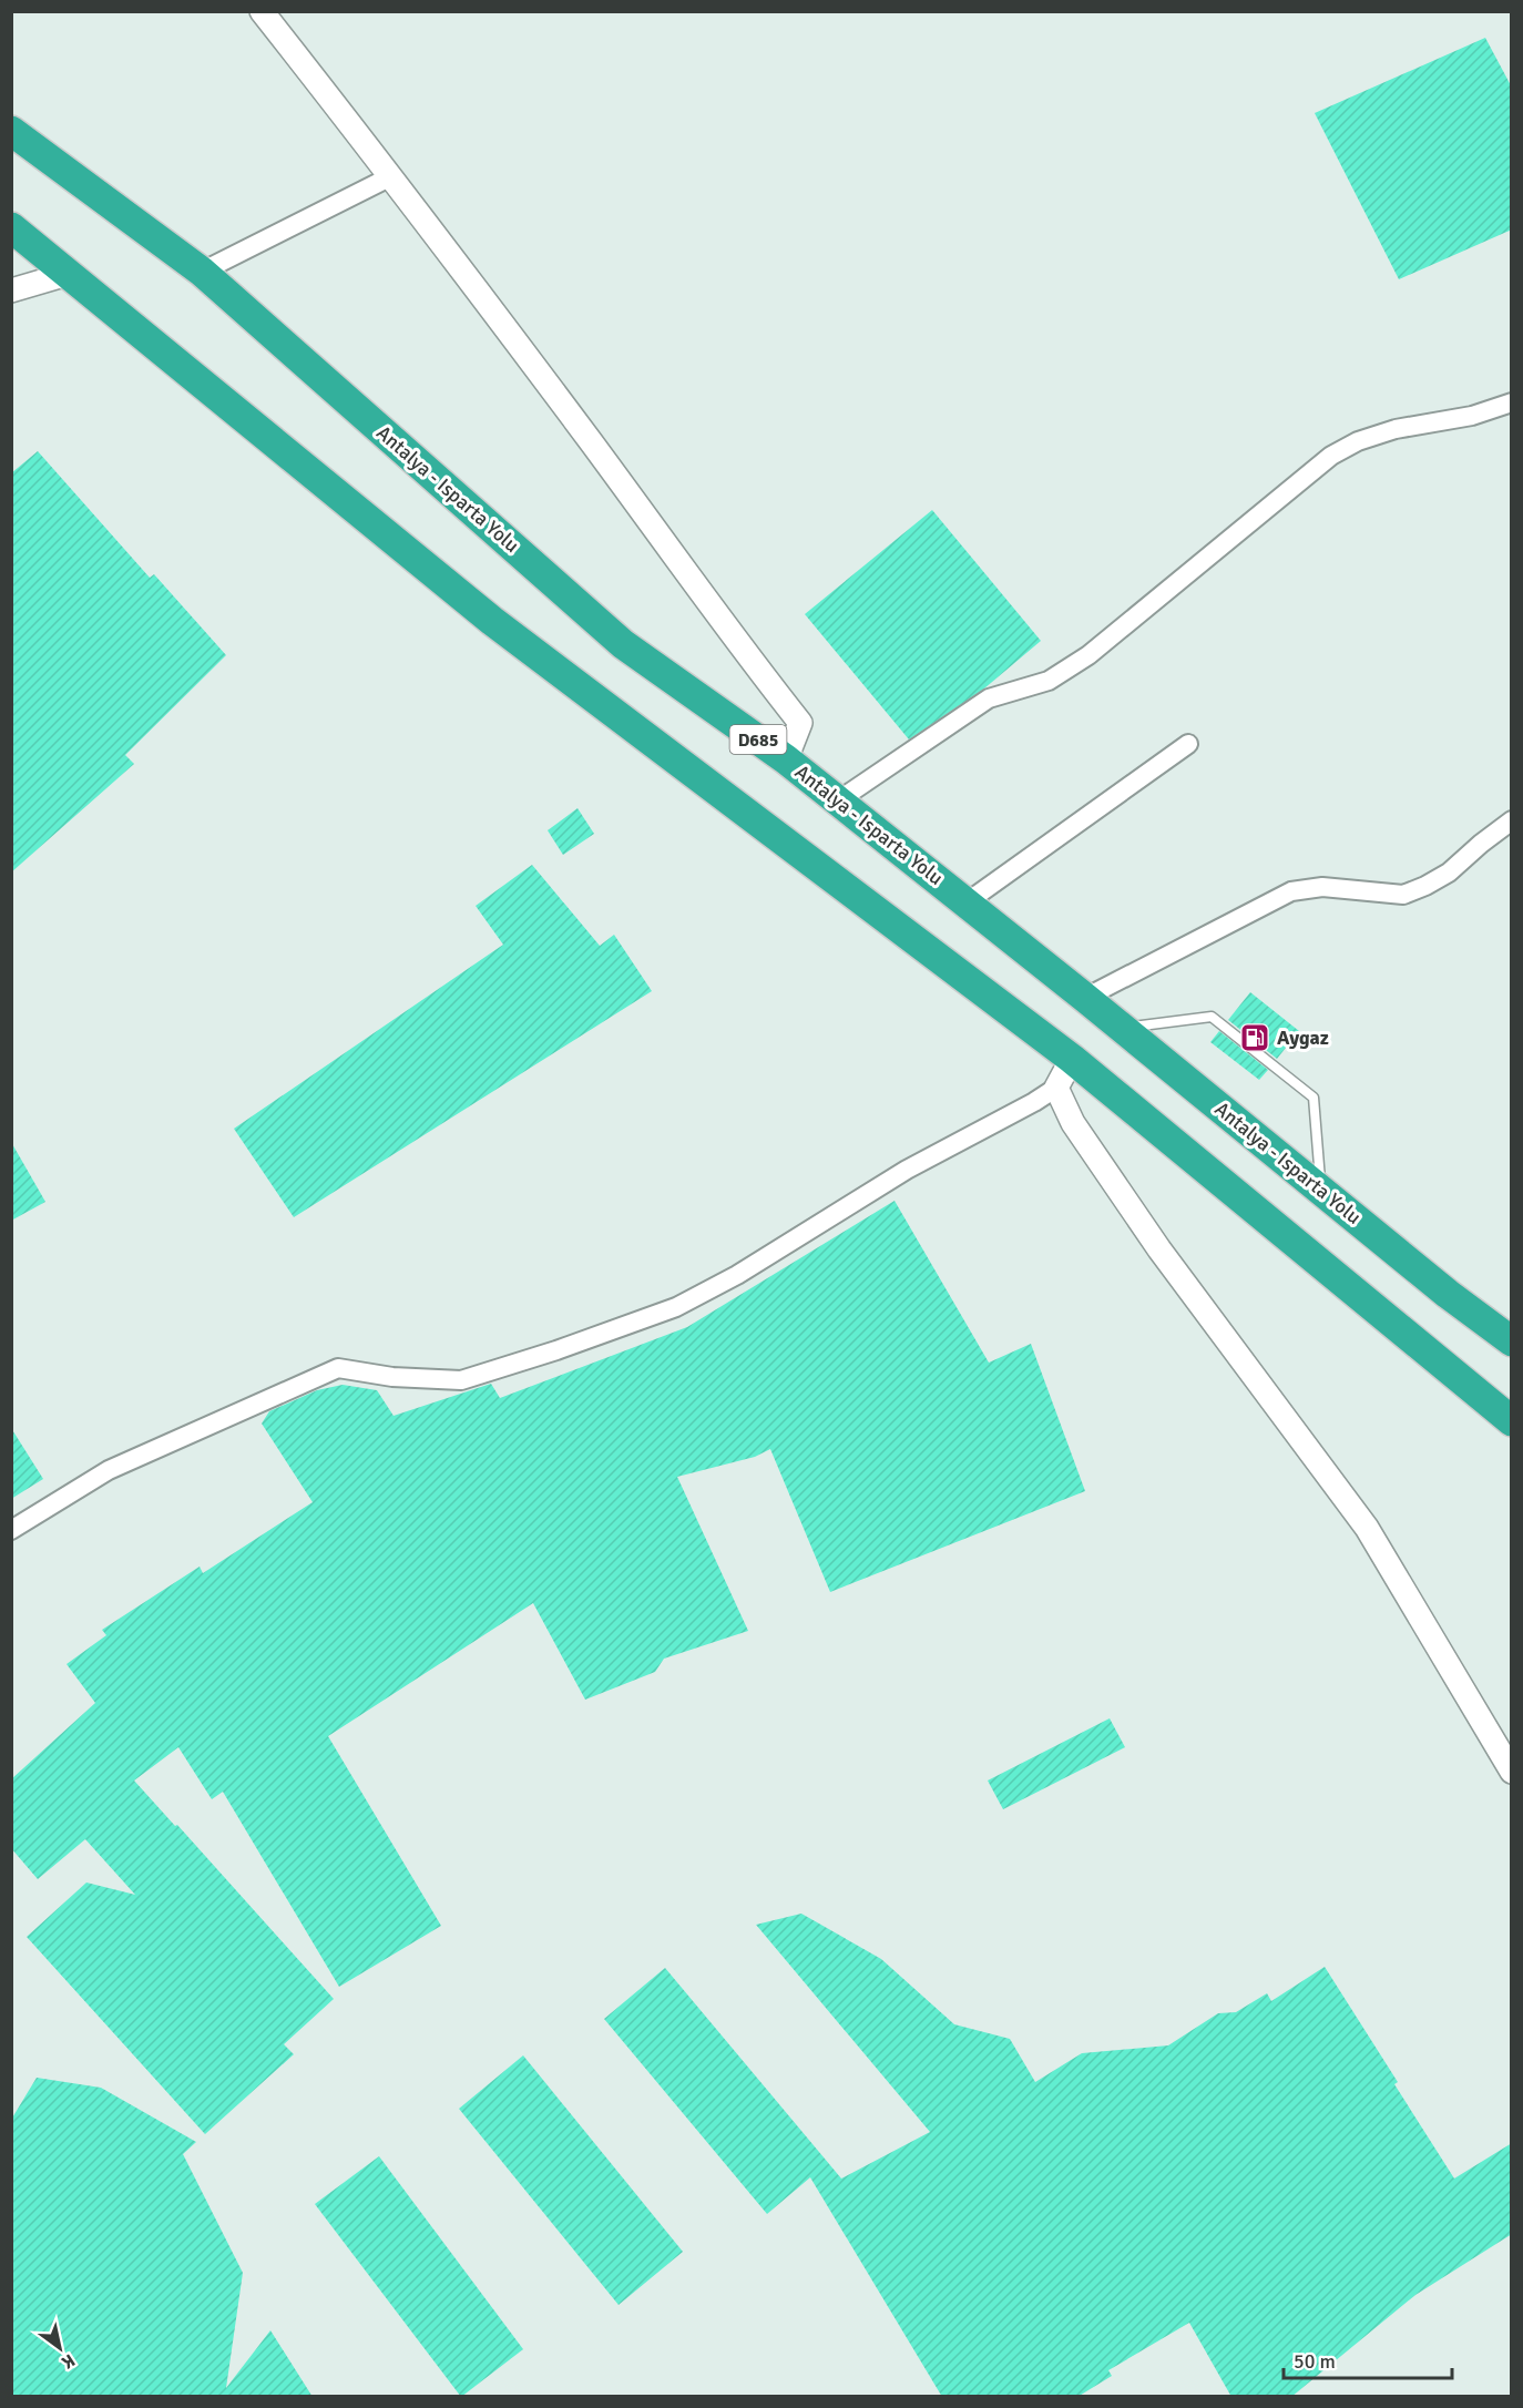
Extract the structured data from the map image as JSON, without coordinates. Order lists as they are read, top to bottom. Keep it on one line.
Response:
{"streets":{"highway":["Antalya - Isparta Yolu","D685"]},"places":{"fuel station":["Aygaz"]},"scale_bar":"50 m","north":"bottom right"}
